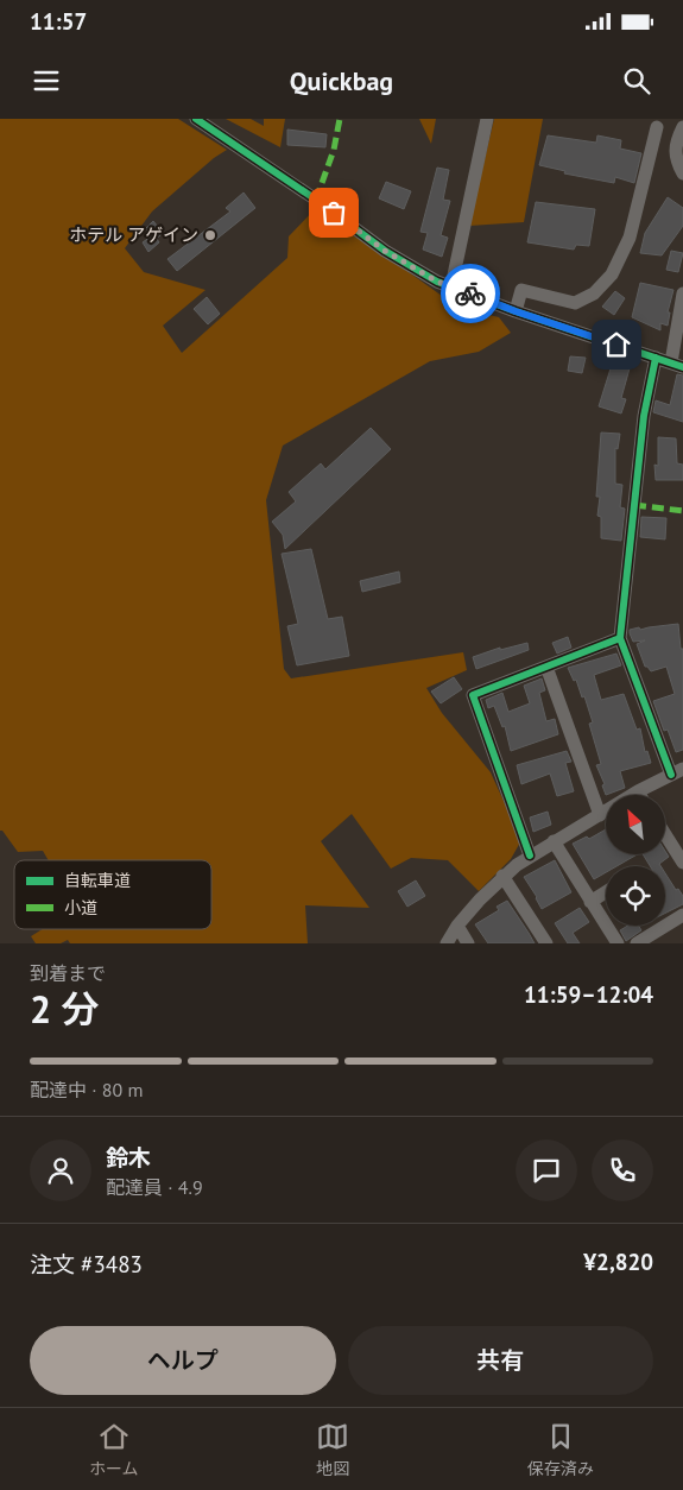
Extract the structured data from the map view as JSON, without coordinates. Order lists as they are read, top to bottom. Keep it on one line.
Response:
{"places":["ホテル アゲイン"],"legend":["自転車道","小道"],"north":"top left","page":{"status":"11:57","header":"Quickbag","heading":["2 分","到着まで","11:59–12:04"],"panel":["鈴木","配達員 · 4.9","注文 #3483","¥2,820"],"bar":"配達中 · 80 m","buttons":["ヘルプ","共有"],"tabs":["ホーム","地図","保存済み"]}}
